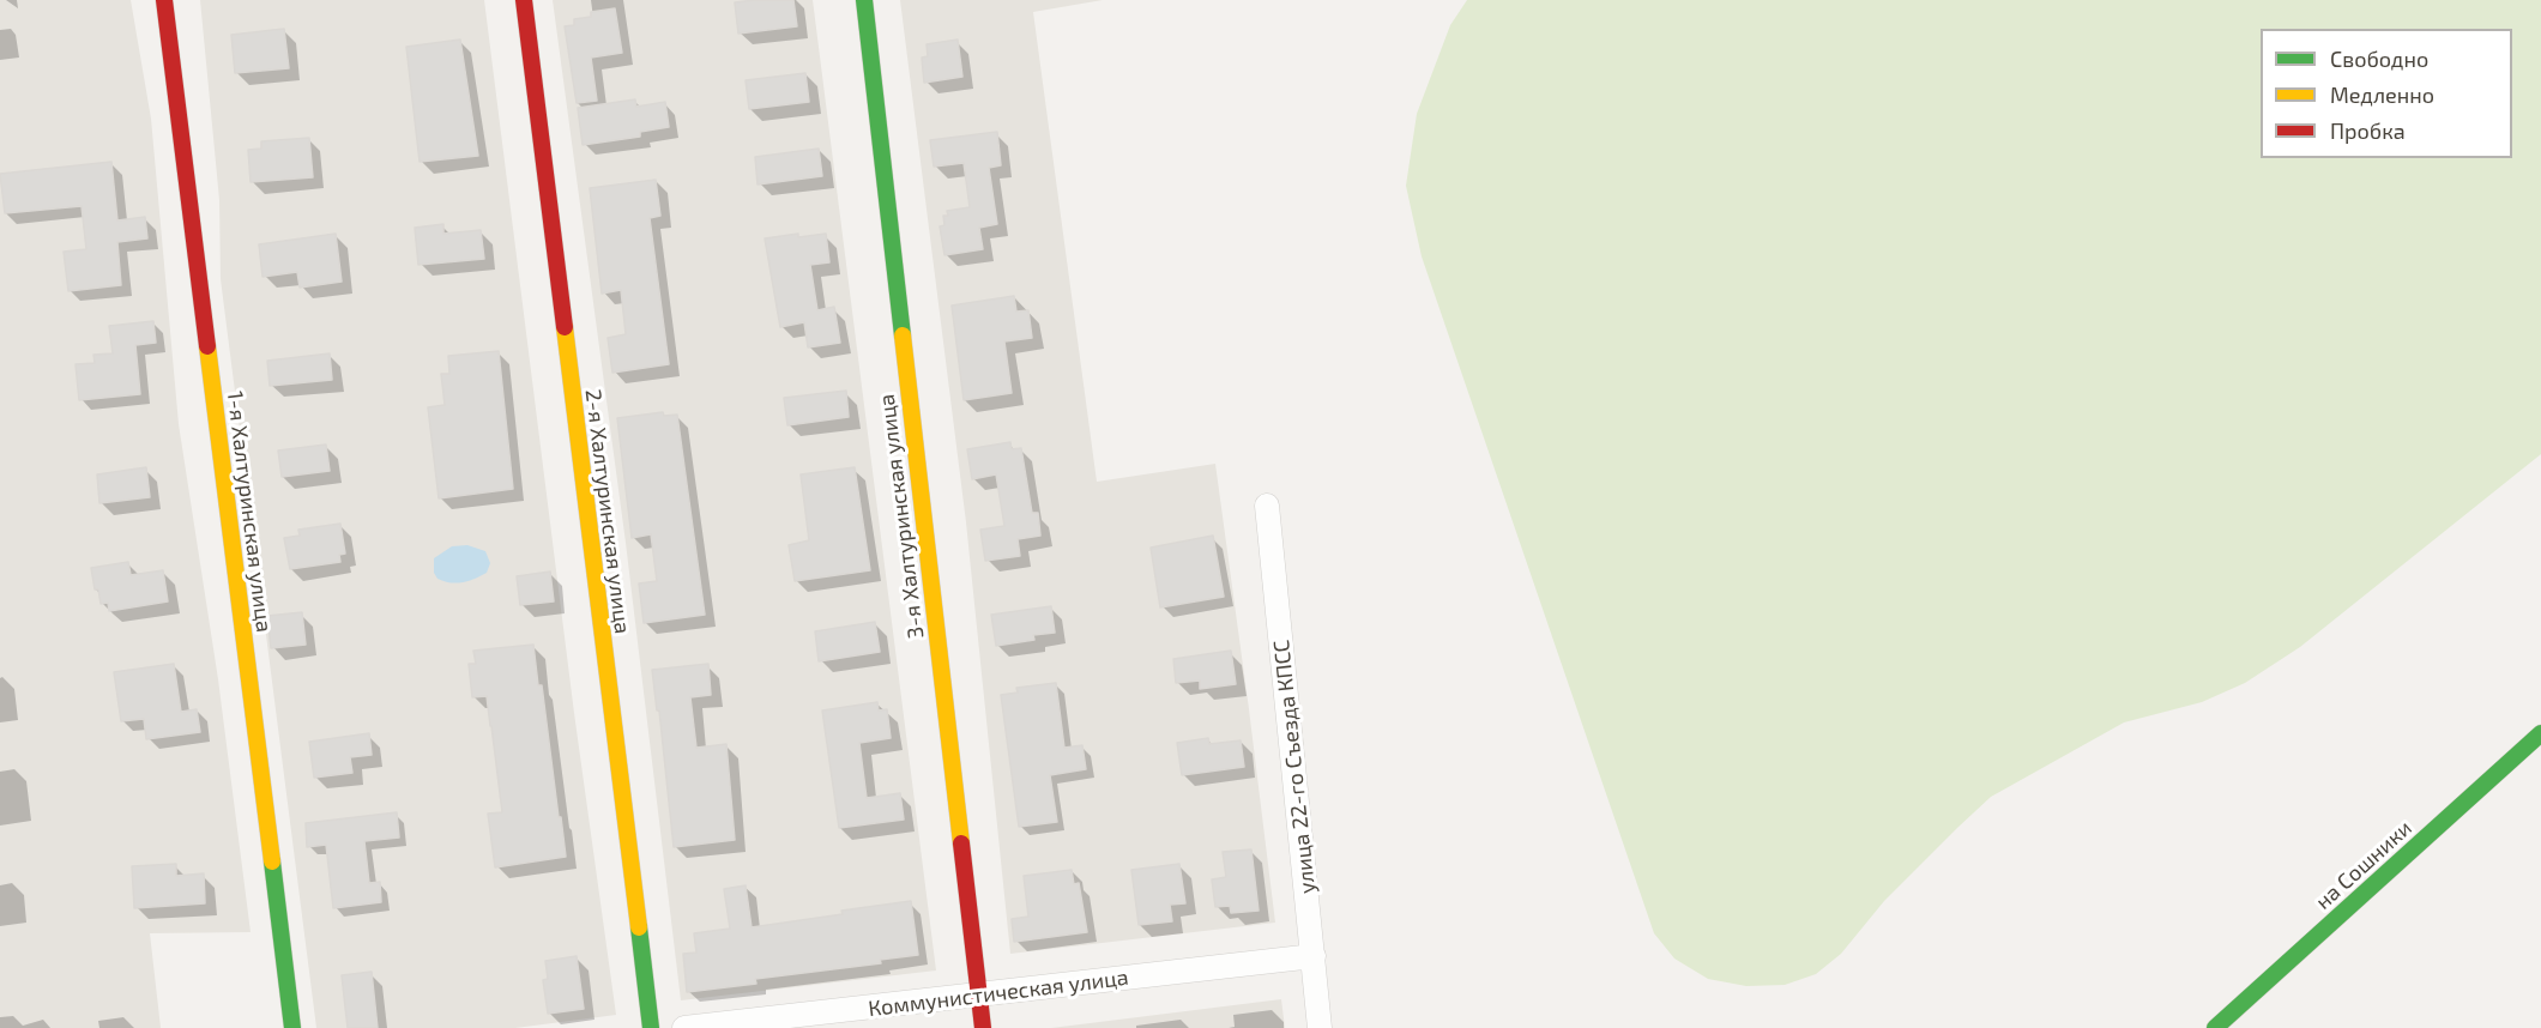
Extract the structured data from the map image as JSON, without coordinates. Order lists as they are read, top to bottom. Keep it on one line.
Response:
{"streets":{"street":["1-я Халтуринская улица","2-я Халтуринская улица","3-я Халтуринская улица","улица 22-го Съезда КПСС","на Сошники","Коммунистическая улица"]},"crossings":[["3-я Халтуринская улица","Коммунистическая улица"],["улица 22-го Съезда КПСС","Коммунистическая улица"]],"legend":["Свободно","Медленно","Пробка"]}
